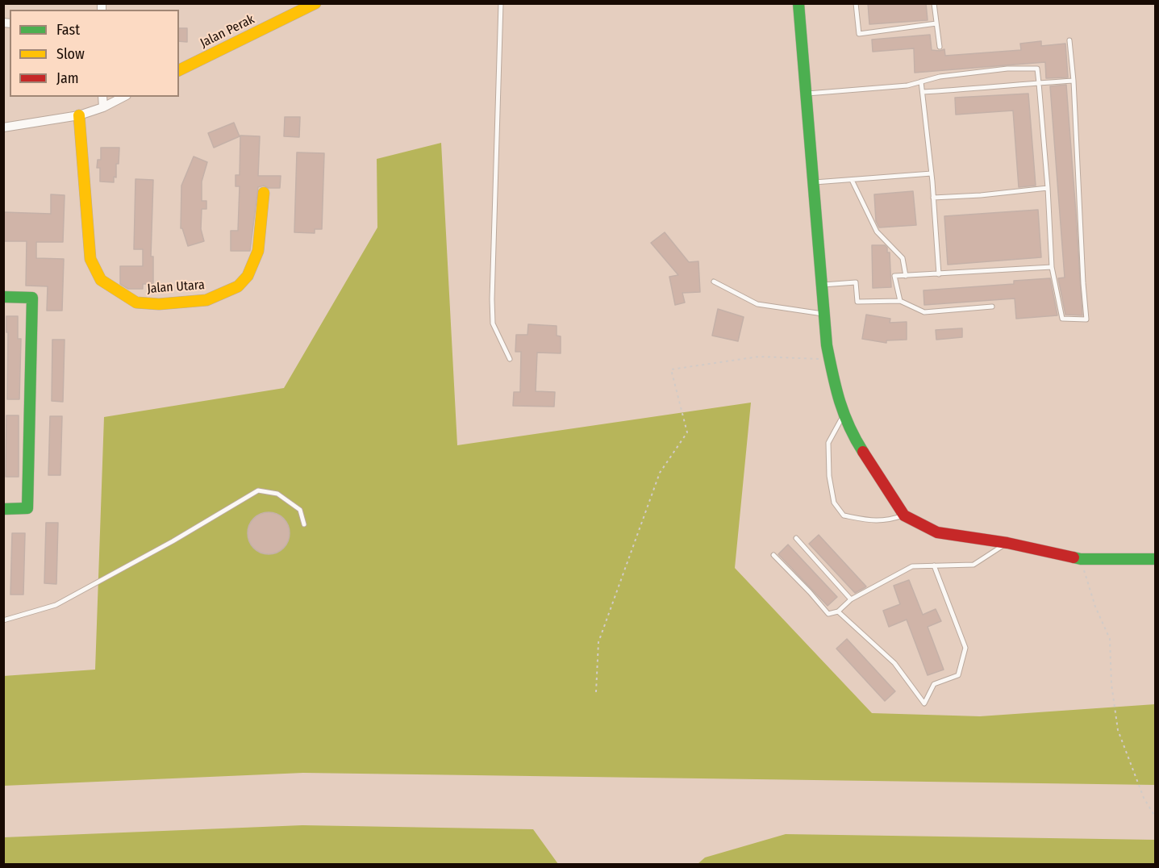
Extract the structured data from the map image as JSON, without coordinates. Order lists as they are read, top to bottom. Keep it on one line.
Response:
{"streets":{"street":["Jalan Perak","Jalan Utara"]},"legend":["Fast","Slow","Jam"]}
